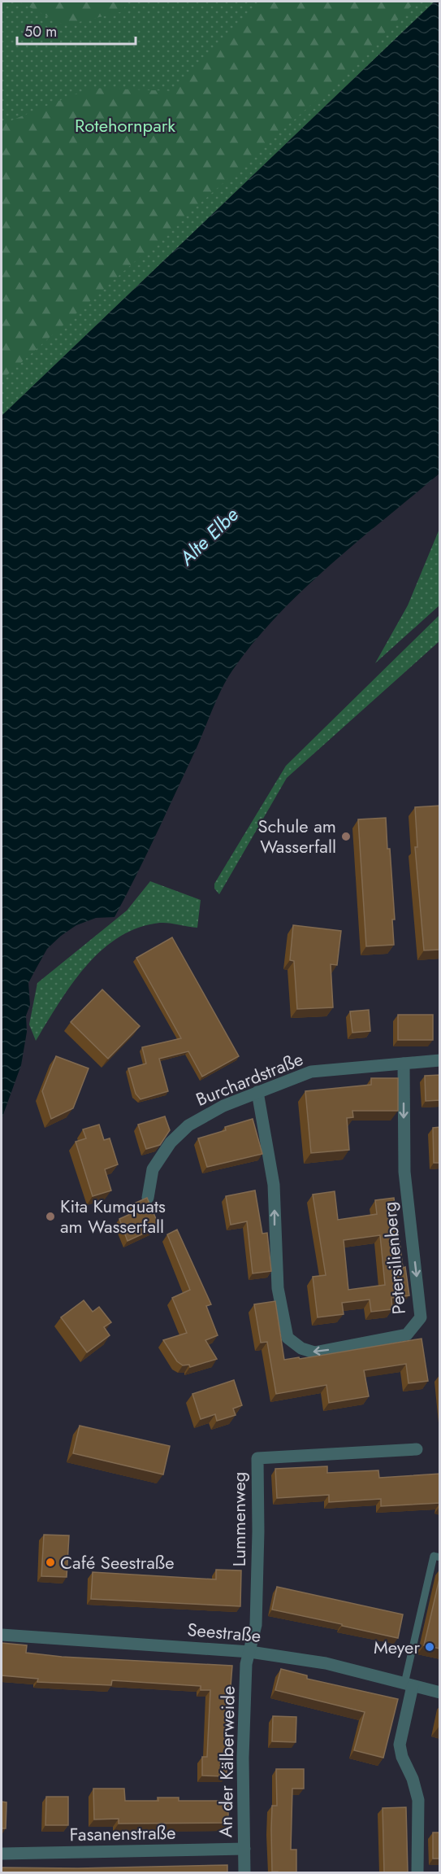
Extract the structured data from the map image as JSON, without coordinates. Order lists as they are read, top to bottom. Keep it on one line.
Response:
{"streets":{"street":["Burchardstraße","Petersilienberg","Lummenweg","Seestraße","An der Kälberweide","Fasanenstraße"]},"crossings":[["Burchardstraße","Petersilienberg"],["Lummenweg","Seestraße"],["Lummenweg","An der Kälberweide"],["Seestraße","An der Kälberweide"],["An der Kälberweide","Fasanenstraße"]],"water":["Alte Elbe"],"parks":["Rotehornpark"],"places":["Schule am Wasserfall","Kita Kumquats am Wasserfall","Café Seestraße","Meyer"],"scale_bar":"50 m"}
